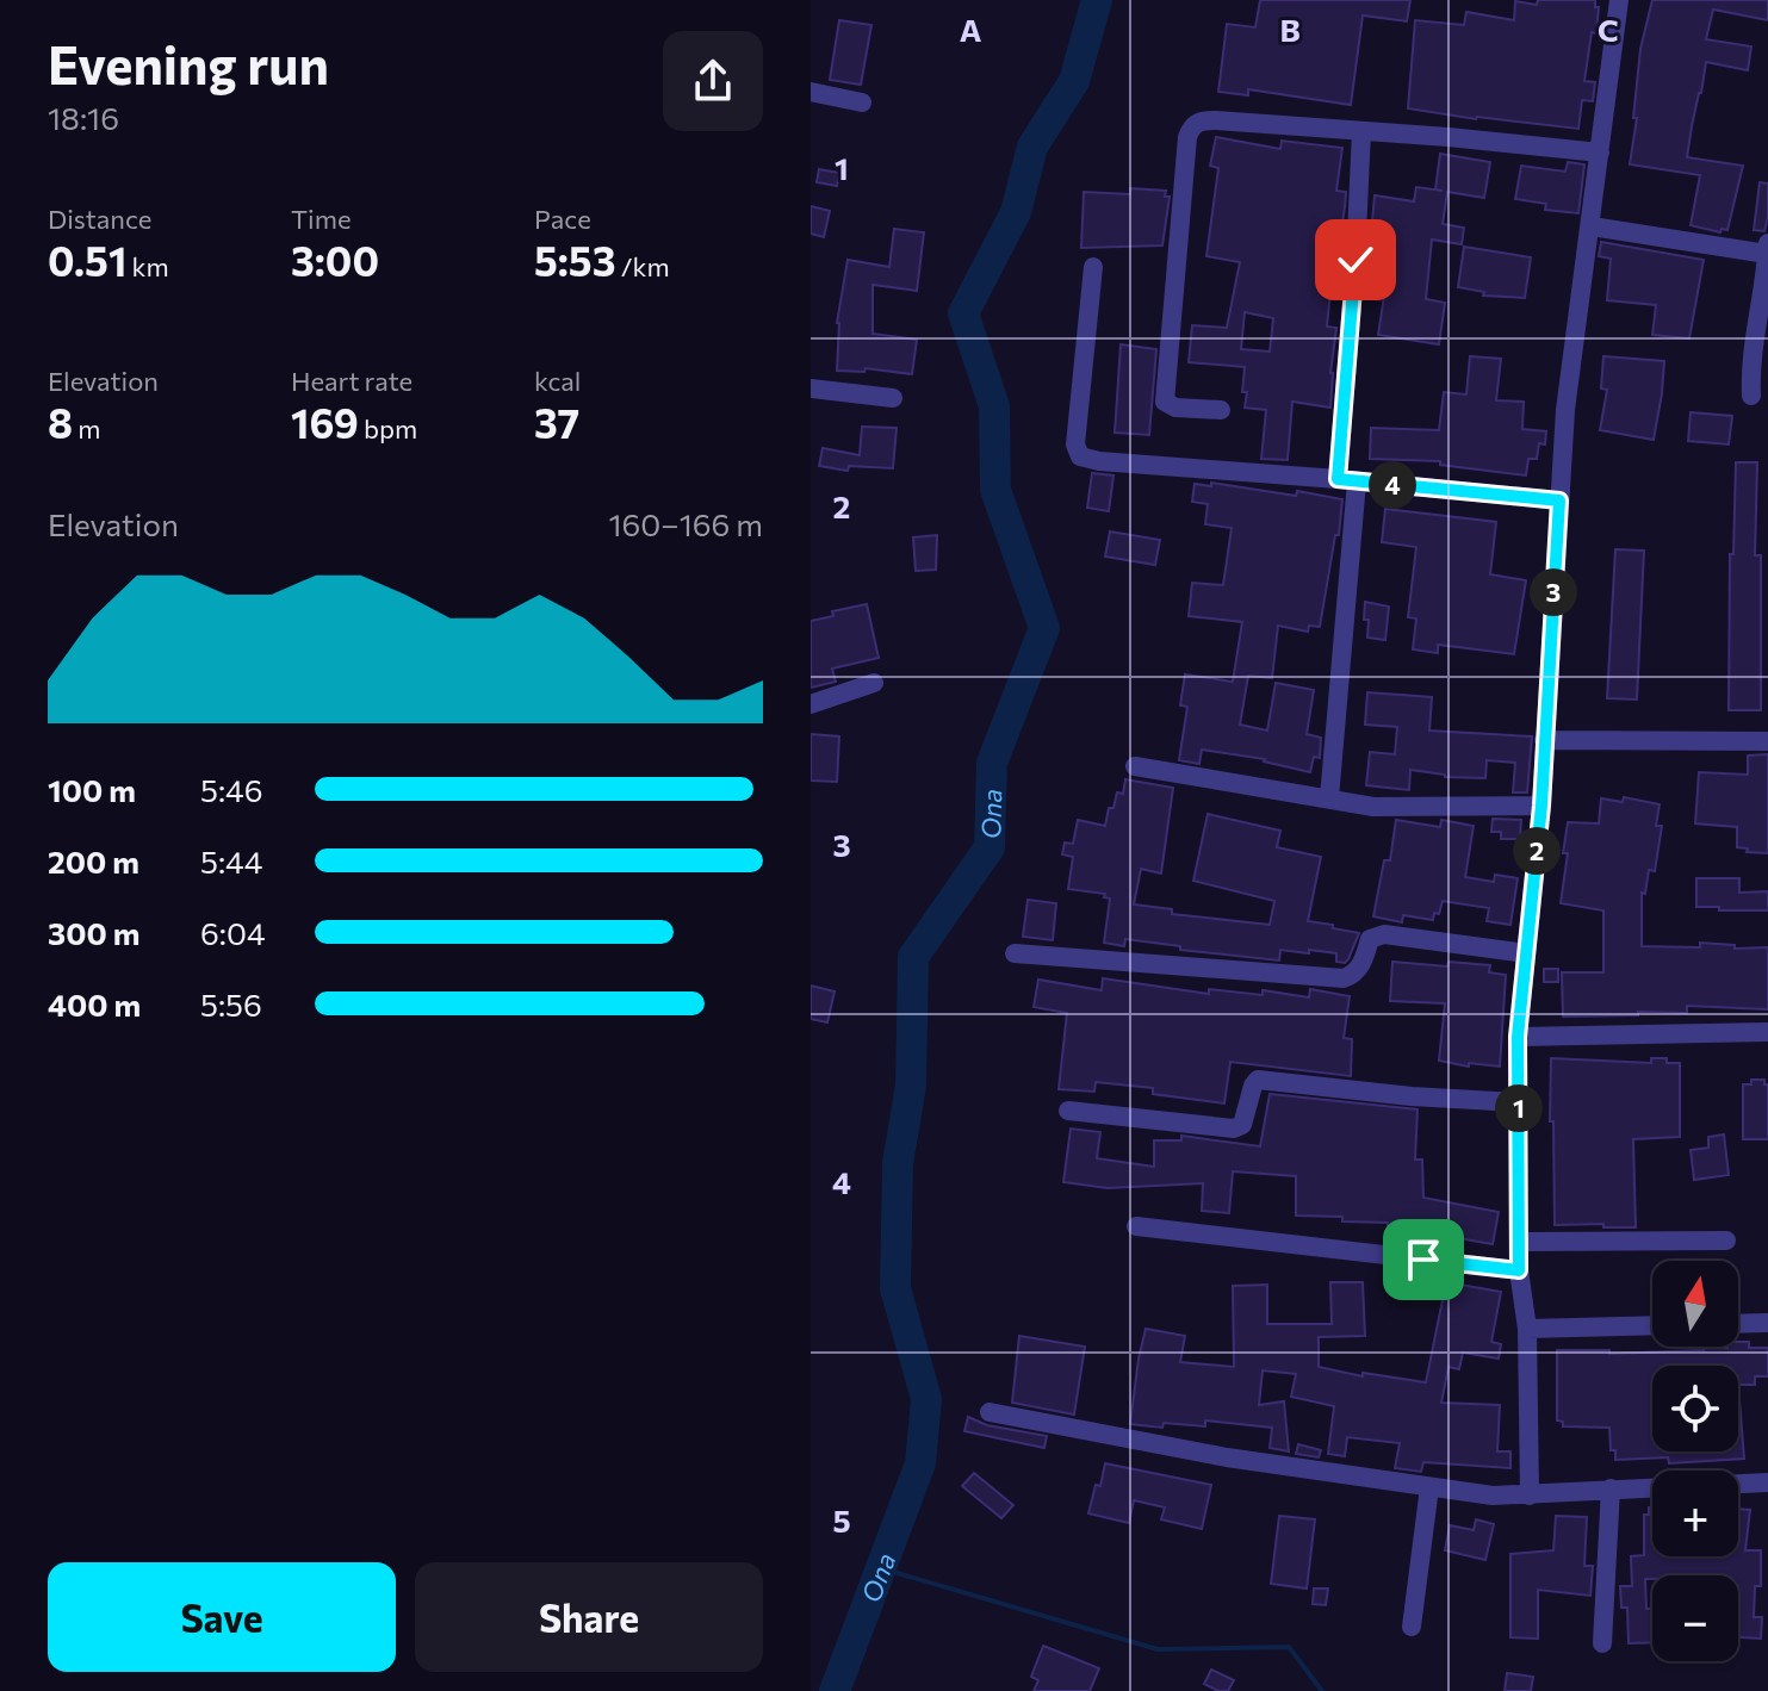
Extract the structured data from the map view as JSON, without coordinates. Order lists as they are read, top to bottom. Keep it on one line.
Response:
{"water":["Ona"],"north":"top","page":{"heading":["Evening run","18:16"],"stats":[["Distance","0.51 km"],["Time","3:00"],["Pace","5:53 /km"],["Elevation","8 m"],["Heart rate","169 bpm"],["kcal","37"]],"pins":["4","3","2","1"],"chart":["Elevation","160–166 m"],"list":[{"name":"100 m","note":"5:46"},{"name":"200 m","note":"5:44"},{"name":"300 m","note":"6:04"},{"name":"400 m","note":"5:56"}],"map_buttons":["+","−"],"buttons":["Save","Share"]},"grid":{"columns":["A","B","C"],"rows":["1","2","3","4","5"]}}
